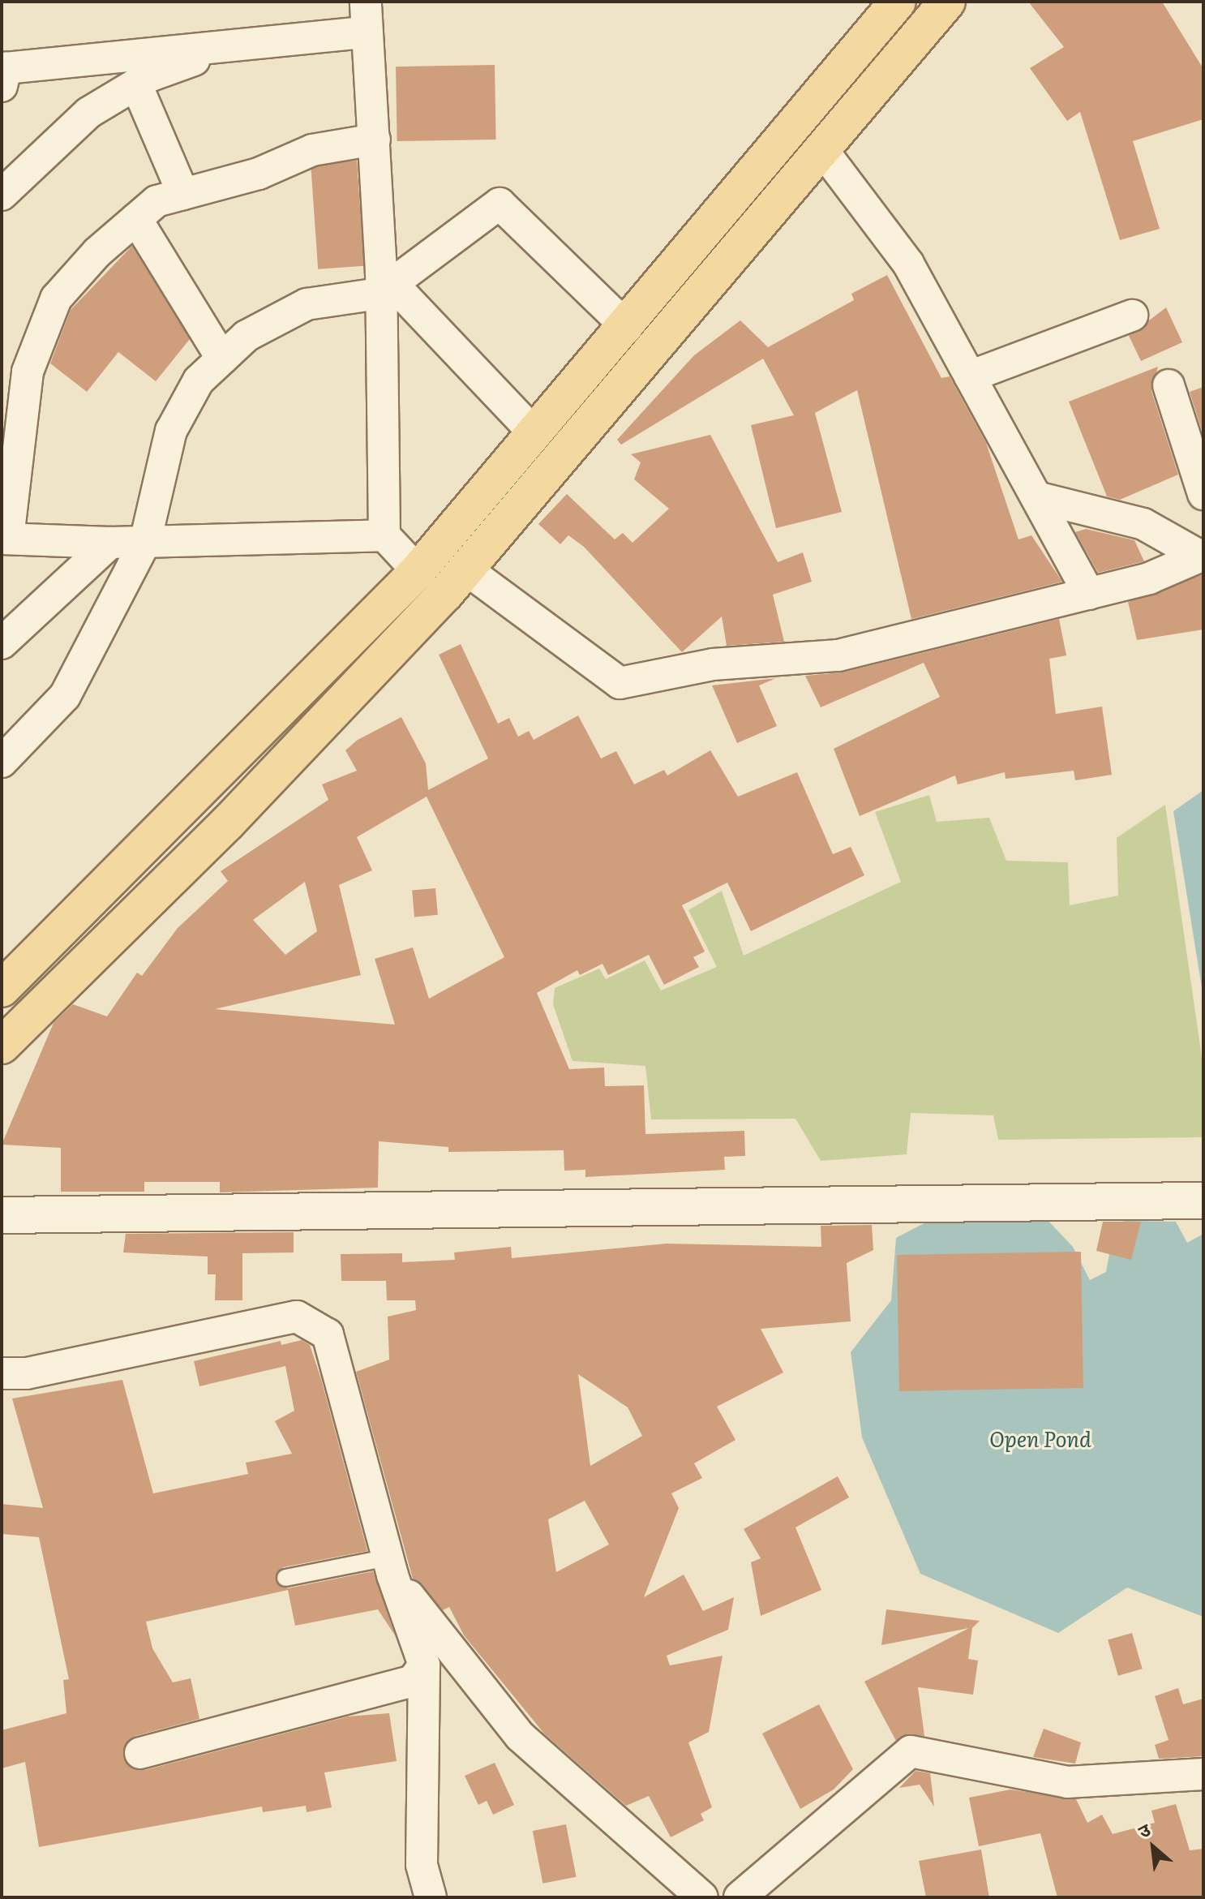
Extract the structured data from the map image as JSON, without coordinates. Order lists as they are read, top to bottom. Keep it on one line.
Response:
{"water":["Open Pond"],"north":"top left"}
